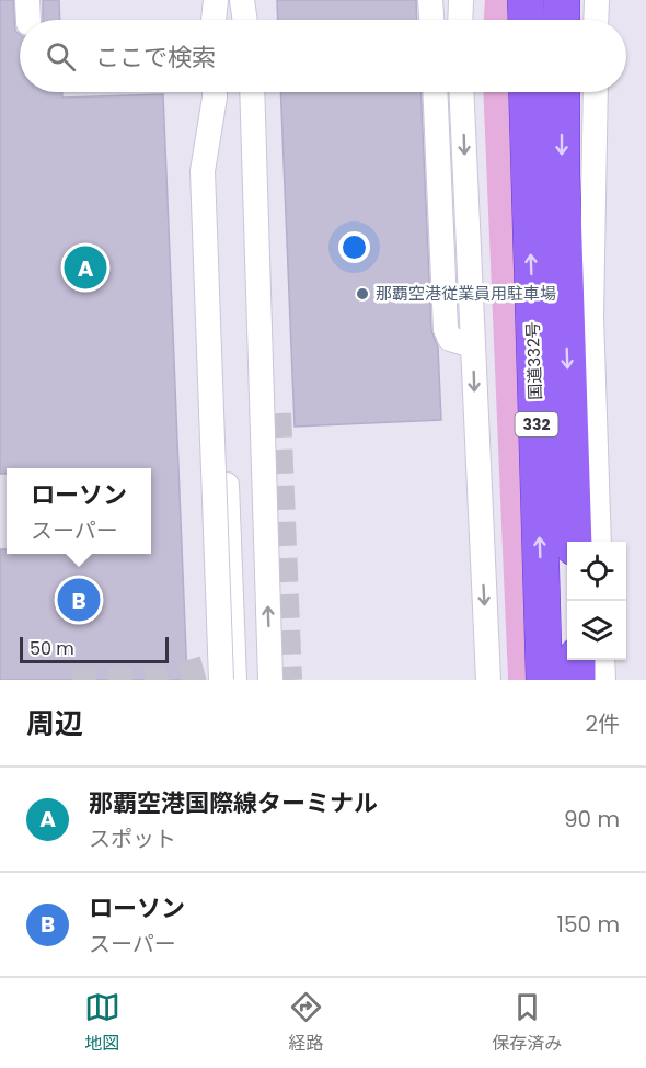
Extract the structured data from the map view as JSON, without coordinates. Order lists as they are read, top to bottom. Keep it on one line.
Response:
{"streets":{"highway":["国道332号","332"]},"places":["那覇空港従業員用駐車場"],"scale_bar":"50 m","page":{"search":"ここで検索","pins":["A","B"],"popup":["ローソン","スーパー"],"scale":"50 m","heading":["周辺","2件"],"list":[{"mark":"A","name":"那覇空港国際線ターミナル","note":"スポット","value":"90 m"},{"mark":"B","name":"ローソン","note":"スーパー","value":"150 m"}],"nav":["地図","経路","保存済み"]}}
